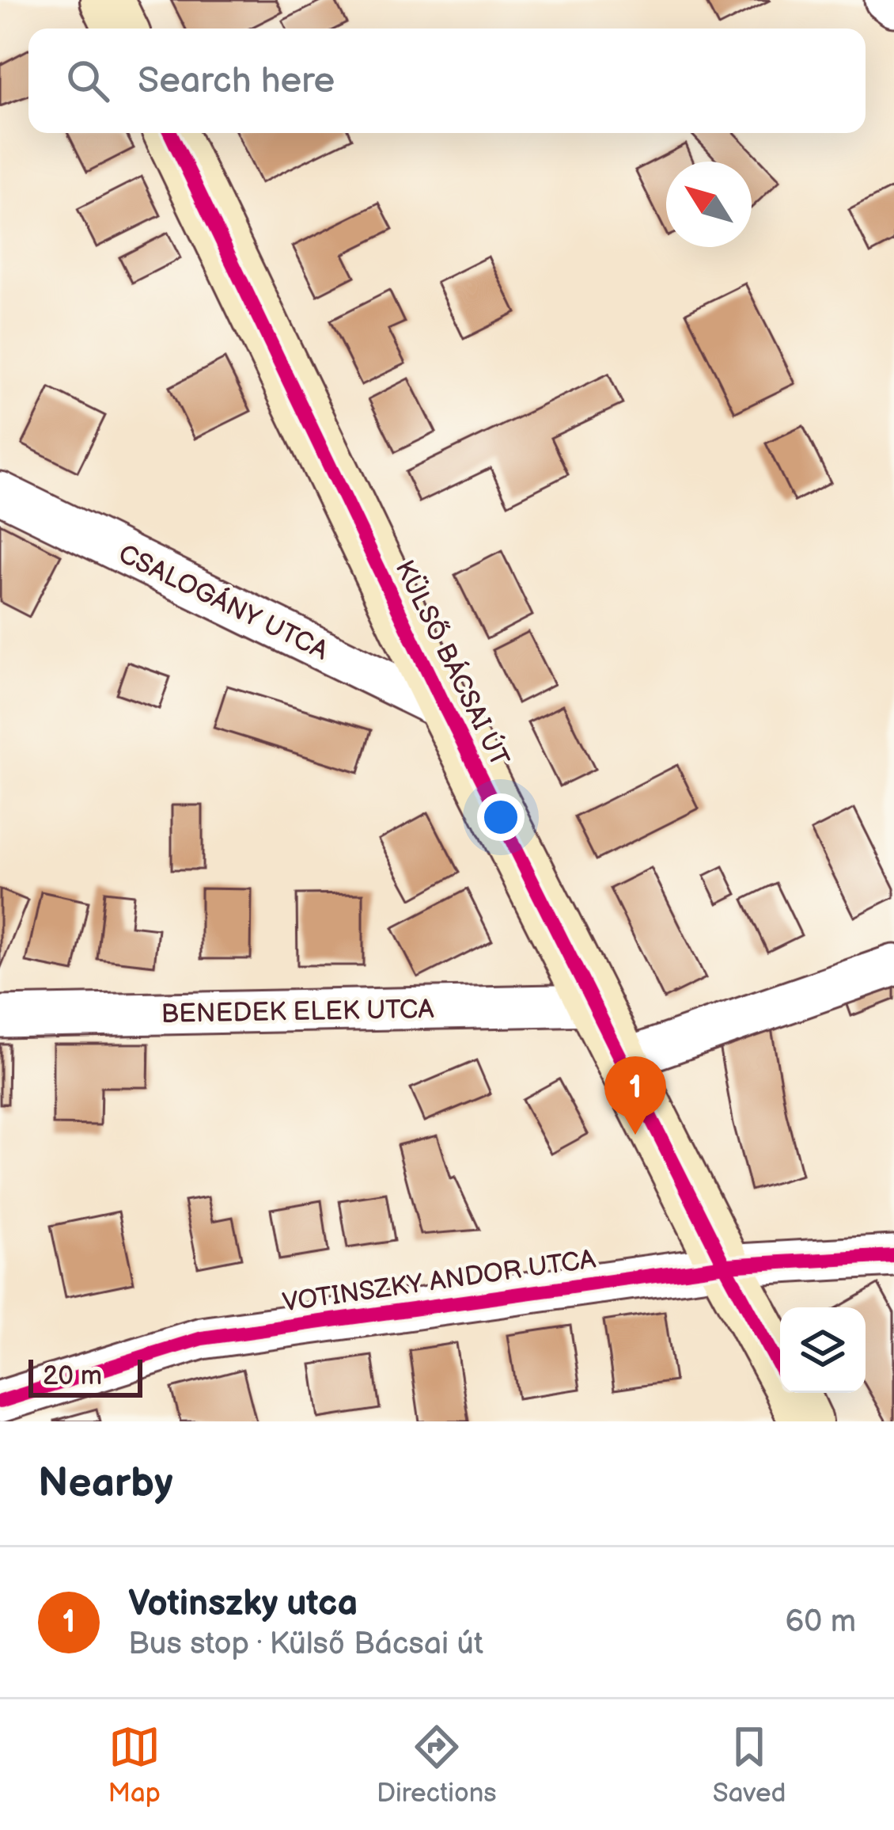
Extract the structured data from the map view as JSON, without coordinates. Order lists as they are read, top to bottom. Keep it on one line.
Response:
{"streets":{"main road":["KÜLSŐ BÁCSAI ÚT"],"street":["CSALOGÁNY UTCA","BENEDEK ELEK UTCA","VOTINSZKY ANDOR UTCA"]},"crossings":[["CSALOGÁNY UTCA","KÜLSŐ BÁCSAI ÚT"],["KÜLSŐ BÁCSAI ÚT","BENEDEK ELEK UTCA"],["KÜLSŐ BÁCSAI ÚT","VOTINSZKY ANDOR UTCA"]],"scale_bar":"20 m","north":"top left","page":{"search":"Search here","pins":"1","scale":"20 m","heading":"Nearby","list":[{"mark":"1","name":"Votinszky utca","note":"Bus stop · Külső Bácsai út","value":"60 m"}],"nav":["Map","Directions","Saved"]}}
